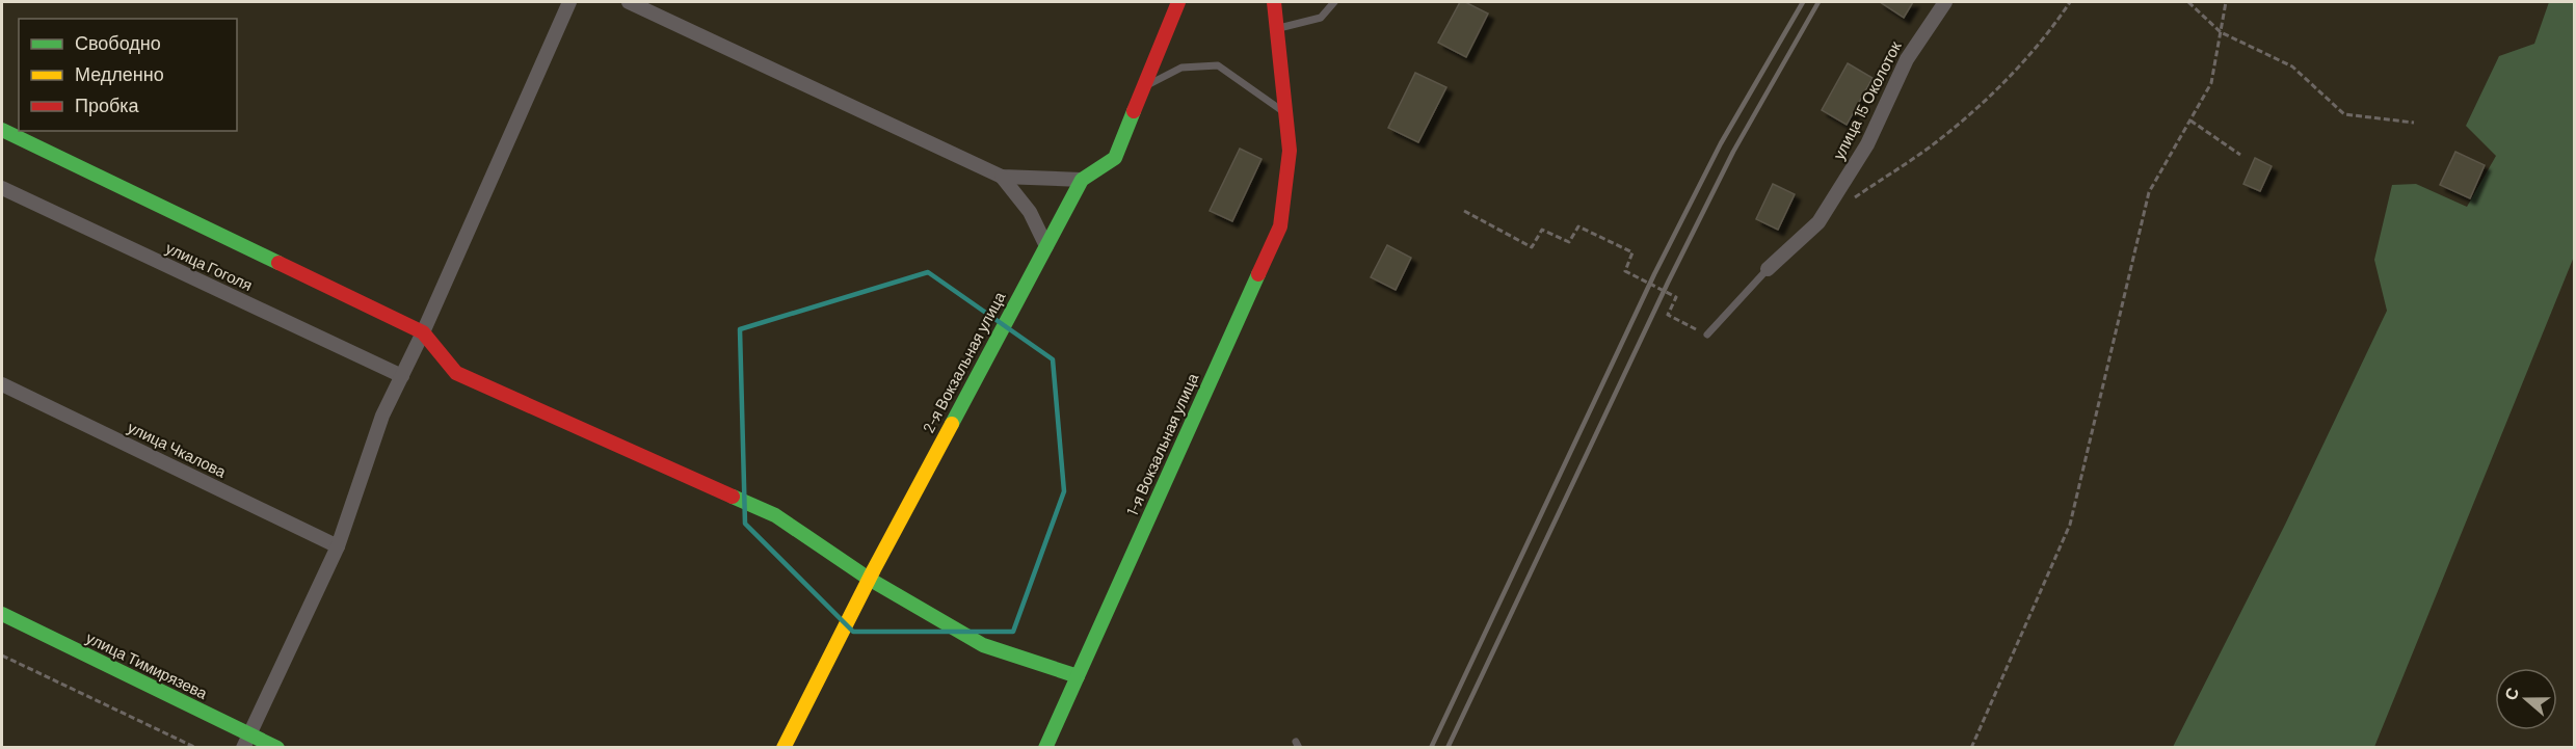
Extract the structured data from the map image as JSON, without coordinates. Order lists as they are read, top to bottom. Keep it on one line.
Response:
{"streets":{"street":["улица 15 Околоток","улица Гоголя","2-я Вокзальная улица","1-я Вокзальная улица","улица Чкалова","улица Тимирязева"]},"legend":["Свободно","Медленно","Пробка"],"north":"left"}
